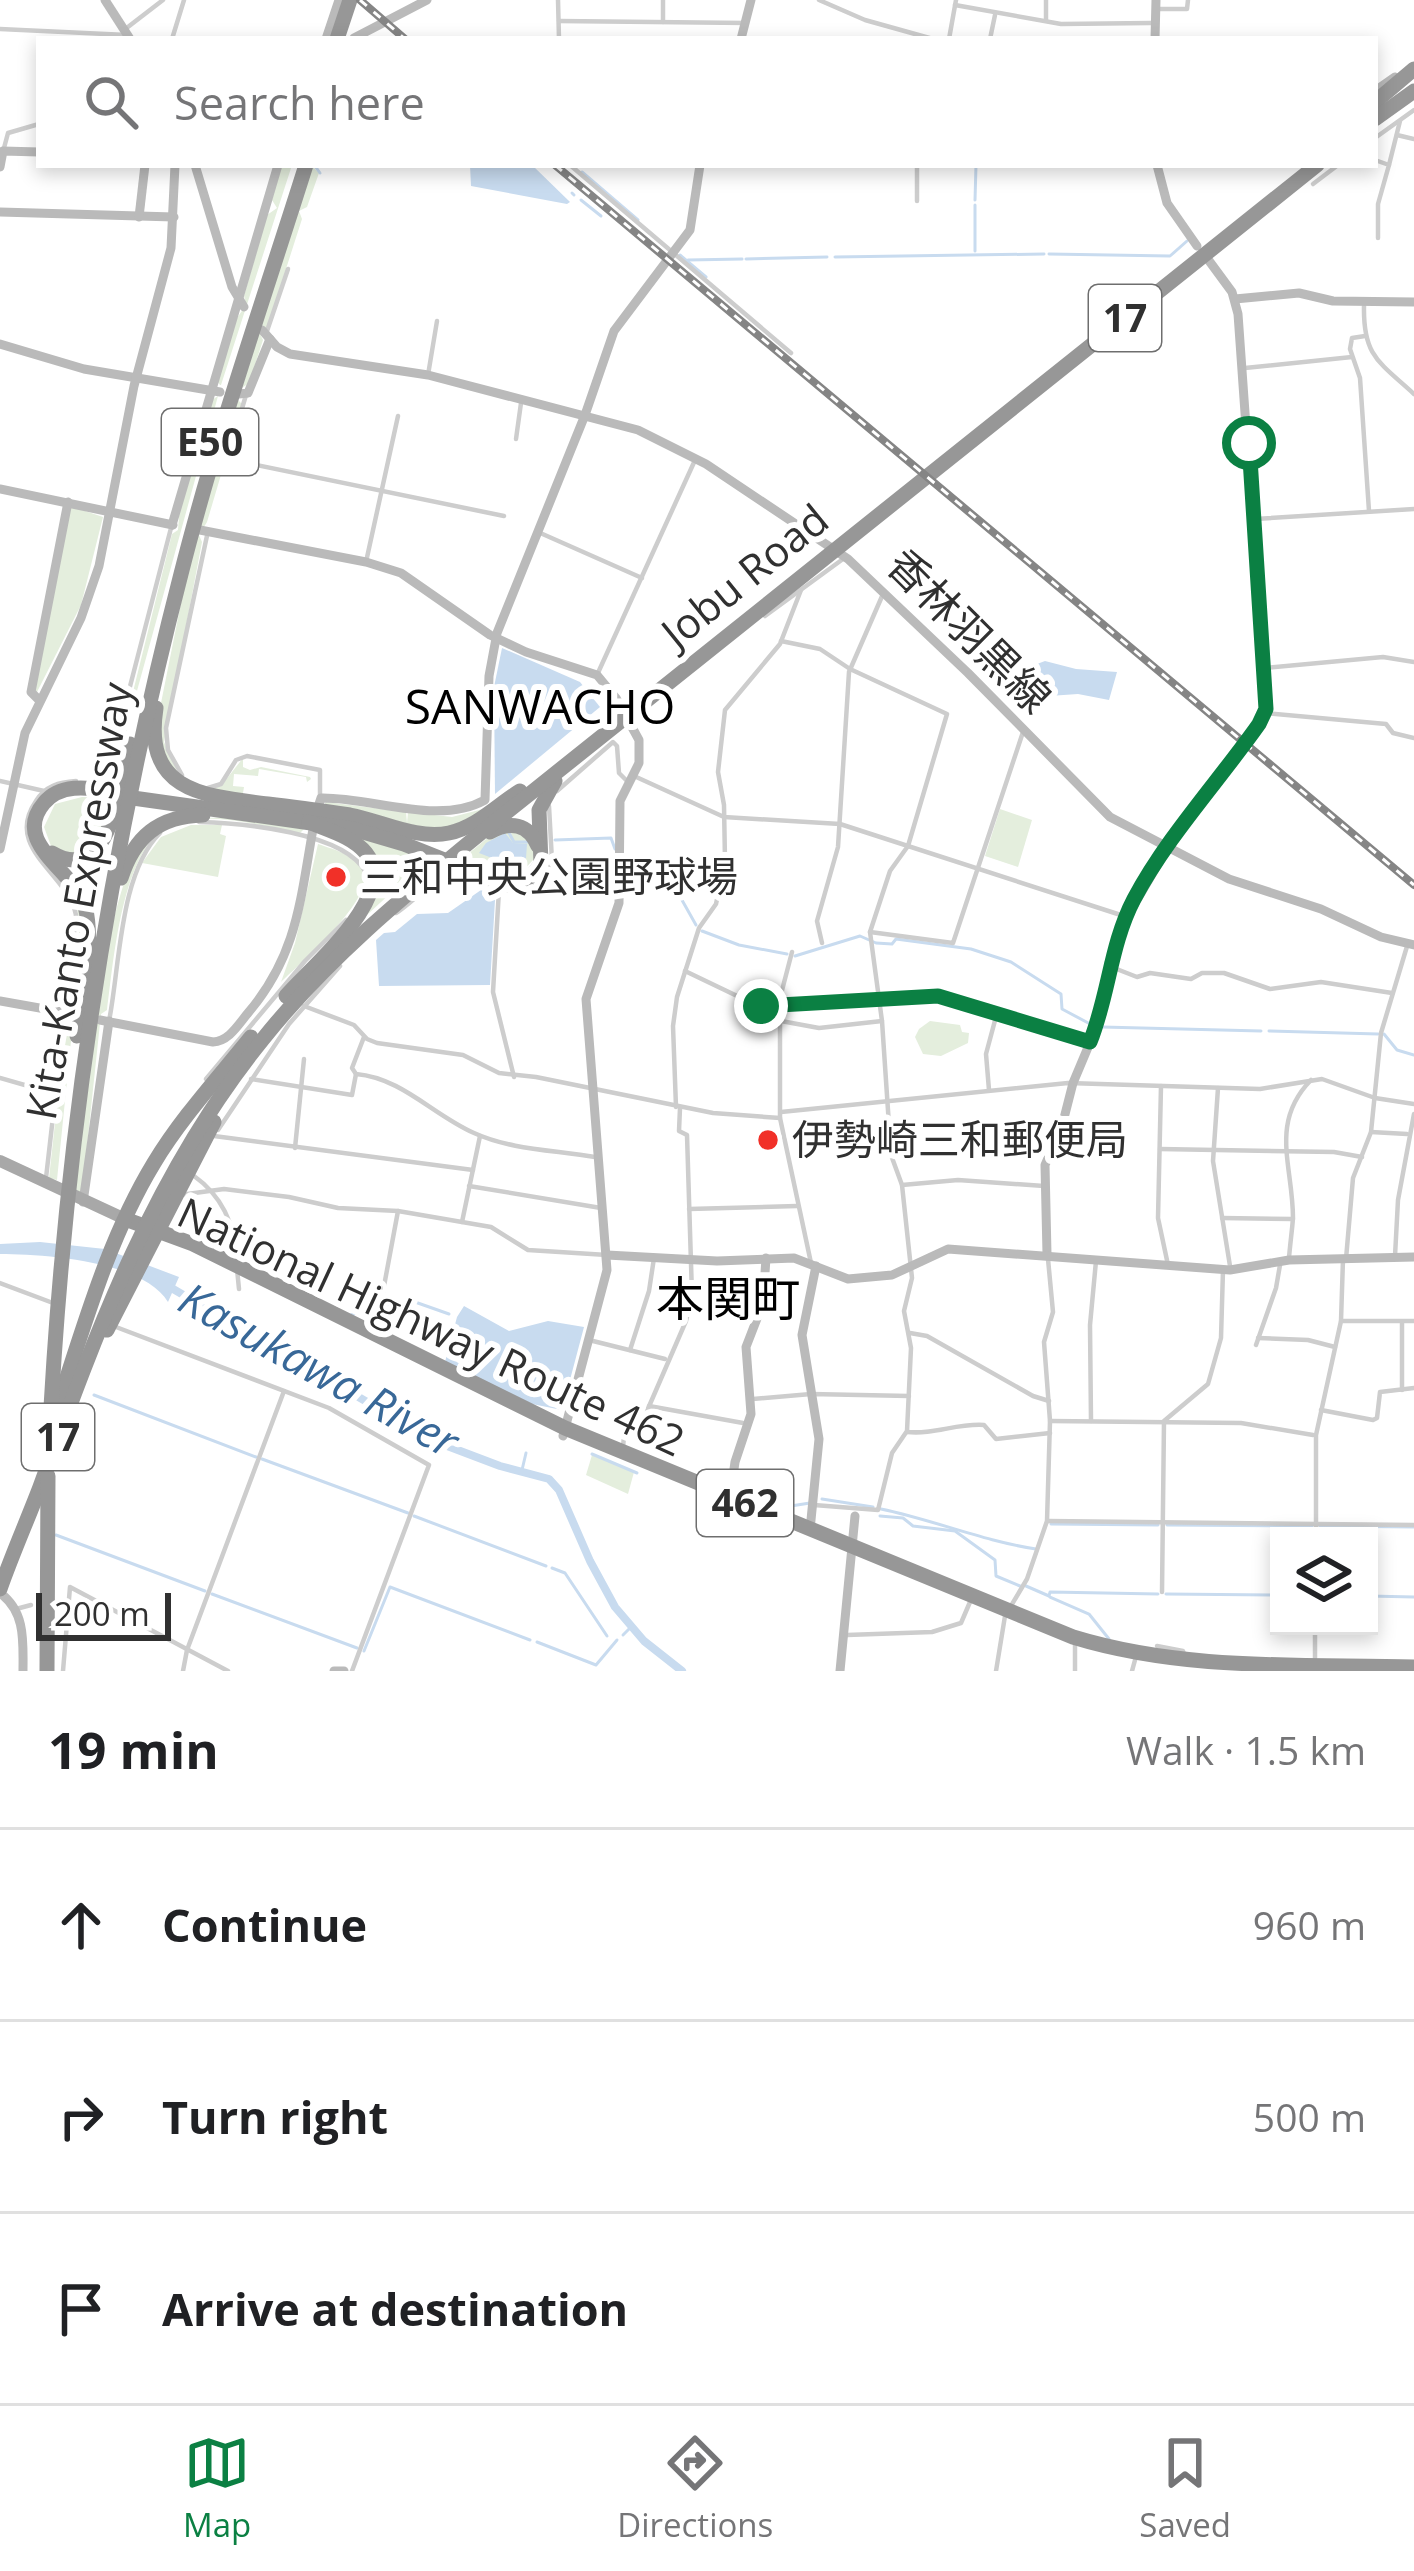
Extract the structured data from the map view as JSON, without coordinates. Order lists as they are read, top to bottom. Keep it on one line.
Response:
{"streets":{"highway":["17","E50","Jobu Road","Kita-Kanto Expressway","National Highway Route 462","462"],"street":["香林羽黒線"]},"crossings":[["Jobu Road","香林羽黒線"],["Jobu Road","National Highway Route 462"]],"districts":["SANWACHO","本関町"],"water":["Kasukawa River"],"places":["三和中央公園野球場","伊勢崎三和郵便局"],"scale_bar":"200 m","page":{"search":"Search here","scale":"200 m","heading":["19 min","Walk · 1.5 km"],"list":[["Continue","960 m"],["Turn right","500 m"],"Arrive at destination"],"nav":["Map","Directions","Saved"]}}
